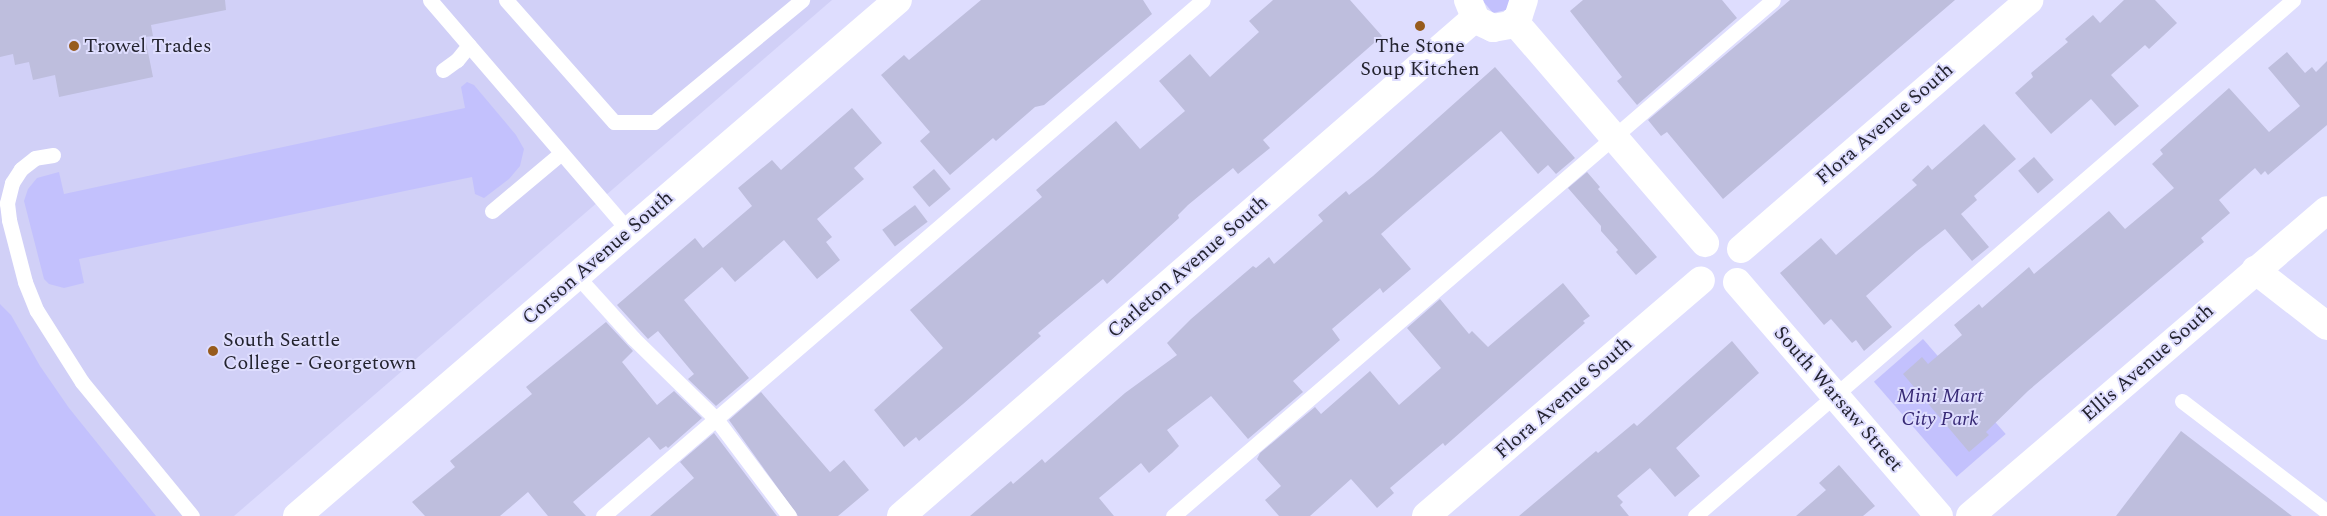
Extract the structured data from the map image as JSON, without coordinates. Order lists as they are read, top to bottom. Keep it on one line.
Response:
{"streets":{"street":["Flora Avenue South","Corson Avenue South","Carleton Avenue South","Ellis Avenue South","South Warsaw Street"]},"crossings":[["Flora Avenue South","South Warsaw Street"]],"parks":["Mini Mart City Park"],"places":["The Stone Soup Kitchen","Trowel Trades","South Seattle College - Georgetown"]}
